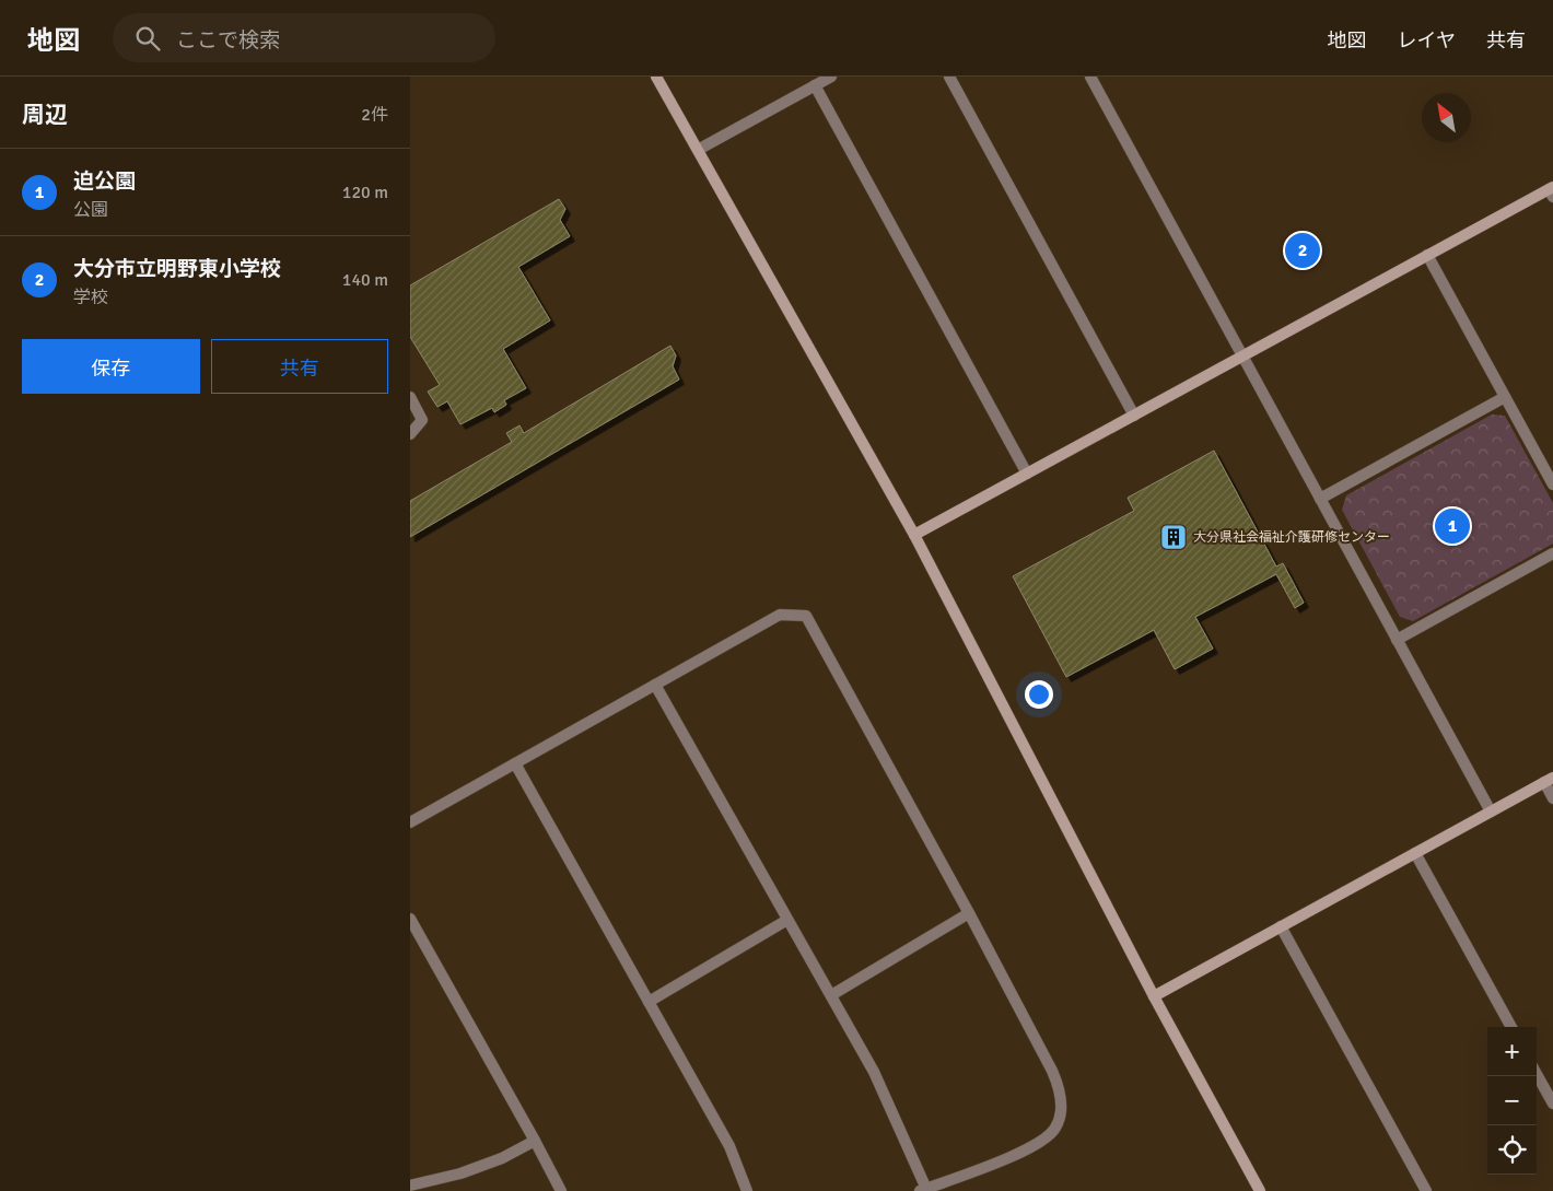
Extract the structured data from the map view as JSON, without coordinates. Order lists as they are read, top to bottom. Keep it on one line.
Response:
{"places":{"building":["大分県社会福祉介護研修センター"]},"north":"top left","page":{"header":"地図","search":"ここで検索","nav":["地図","レイヤ","共有"],"heading":["周辺","2件"],"list":[{"mark":"1","name":"迫公園","note":"公園","value":"120 m"},{"mark":"2","name":"大分市立明野東小学校","note":"学校","value":"140 m"}],"pins":["2","1"],"buttons":["保存","共有"],"map_buttons":["+","−"]}}
